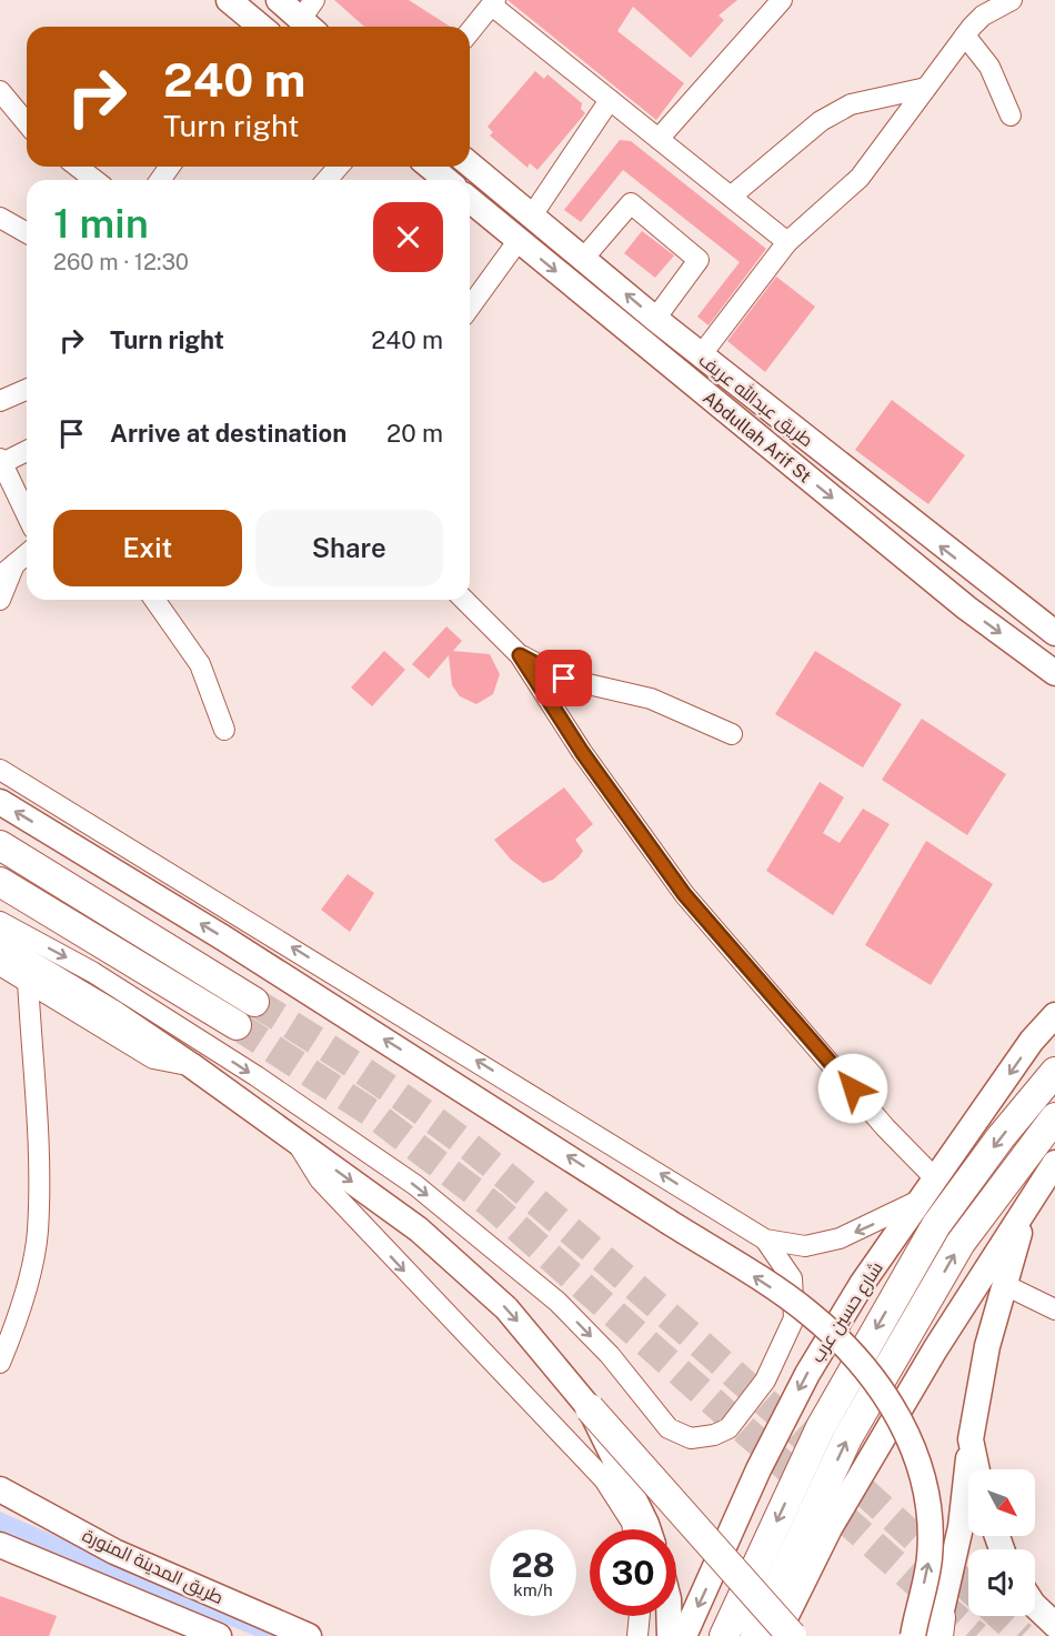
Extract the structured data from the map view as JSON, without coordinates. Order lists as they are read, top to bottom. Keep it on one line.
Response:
{"streets":{"main road":["طريق عبدالله عريف","Abdullah Arif St","شارع حسين عرب","طريق المدينة المنورة"]},"one_way":["طريق عبدالله عريف","Abdullah Arif St"],"north":"bottom right","page":{"turn":["240 m","Turn right"],"heading":["1 min","260 m · 12:30"],"list":[{"name":"Turn right","value":"240 m"},{"name":"Arrive at destination","value":"20 m"}],"buttons":["Exit","Share"],"speed":"28 km/h","limit":"30"}}
